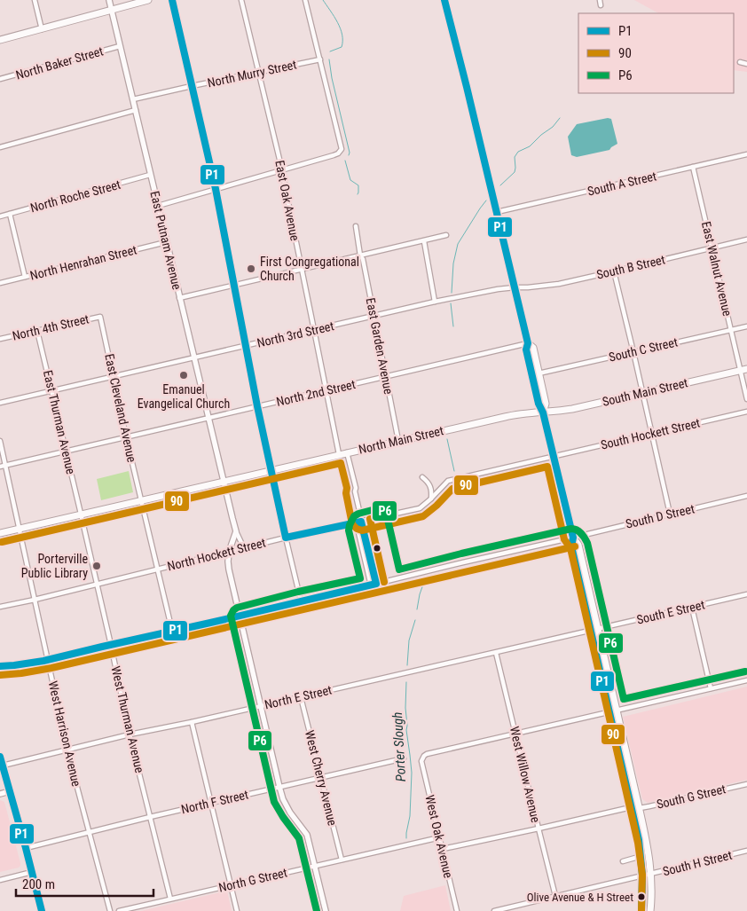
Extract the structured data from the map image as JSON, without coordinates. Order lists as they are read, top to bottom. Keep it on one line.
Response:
{"streets":{"main road":["South Main Street","North Main Street"],"street":["North Baker Street","North Murry Street","South A Street","North Roche Street","East Oak Avenue","East Putnam Avenue","North Henrahan Street","South B Street","East Walnut Avenue","North 4th Street","North 3rd Street","East Garden Avenue","South C Street","North 2nd Street","East Cleveland Avenue","East Thurman Avenue","South Hockett Street","South D Street","North Hockett Street","South E Street","North E Street","West Thurman Avenue","West Harrison Avenue","West Willow Avenue","West Cherry Avenue","South G Street","North F Street","West Oak Avenue","South H Street","North G Street"]},"crossings":[["North Baker Street","East Putnam Avenue"],["North Murry Street","East Oak Avenue"],["North Murry Street","East Putnam Avenue"],["South A Street","East Walnut Avenue"],["North Roche Street","East Putnam Avenue"],["East Oak Avenue","North 3rd Street"],["East Oak Avenue","North 2nd Street"],["East Oak Avenue","North Main Street"],["East Putnam Avenue","North Henrahan Street"],["East Putnam Avenue","North 3rd Street"],["East Putnam Avenue","North 2nd Street"],["East Putnam Avenue","North Main Street"],["South B Street","East Walnut Avenue"],["South B Street","North 3rd Street"],["East Walnut Avenue","South C Street"],["East Walnut Avenue","South Main Street"],["North 4th Street","East Cleveland Avenue"],["North 4th Street","East Thurman Avenue"],["North 3rd Street","East Garden Avenue"],["North 3rd Street","East Cleveland Avenue"],["North 3rd Street","East Thurman Avenue"],["East Garden Avenue","North 2nd Street"],["East Garden Avenue","North Main Street"],["South Main Street","North Main Street"],["North 2nd Street","East Cleveland Avenue"],["North 2nd Street","East Thurman Avenue"],["North 2nd Street","West Harrison Avenue"],["East Cleveland Avenue","North Main Street"],["East Cleveland Avenue","South D Street"],["East Cleveland Avenue","North Hockett Street"],["East Thurman Avenue","North Main Street"],["East Thurman Avenue","West Thurman Avenue"],["South Hockett Street","North Hockett Street"],["North Main Street","West Thurman Avenue"],["North Main Street","West Harrison Avenue"],["South D Street","West Thurman Avenue"],["South D Street","West Harrison Avenue"],["North Hockett Street","West Thurman Avenue"],["North Hockett Street","West Harrison Avenue"],["South E Street","North E Street"],["North E Street","West Thurman Avenue"],["North E Street","West Harrison Avenue"],["North E Street","West Willow Avenue"],["North E Street","West Cherry Avenue"],["West Thurman Avenue","North F Street"],["West Thurman Avenue","North G Street"],["West Harrison Avenue","North F Street"],["West Willow Avenue","West Oak Avenue"],["West Willow Avenue","South H Street"],["West Cherry Avenue","North F Street"],["West Cherry Avenue","North G Street"],["West Oak Avenue","North G Street"]],"water":["Porter Slough"],"places":["First Congregational Church","Emanuel Evangelical Church","Porterville Public Library","Olive Avenue & H Street"],"lines":["transit line P1","transit line 90","transit line P6"],"legend":["P1","90","P6"],"scale_bar":"200 m"}
